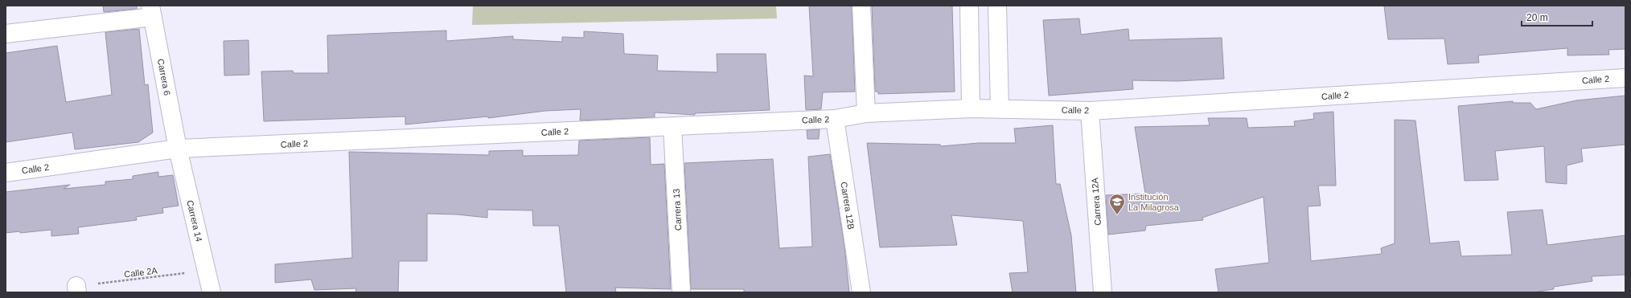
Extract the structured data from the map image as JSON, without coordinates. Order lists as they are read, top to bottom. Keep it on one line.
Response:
{"streets":{"street":["Carrera 6","Calle 2","Carrera 12A","Carrera 12B","Carrera 13","Carrera 14"],"path":["Calle 2A"]},"crossings":[["Carrera 6","Calle 2"],["Carrera 6","Carrera 14"],["Calle 2","Carrera 12A"],["Calle 2","Carrera 12B"],["Calle 2","Carrera 13"],["Calle 2","Carrera 14"],["Carrera 14","Calle 2A"]],"places":{"school or university":["Institución La Milagrosa"]},"scale_bar":"20 m"}
